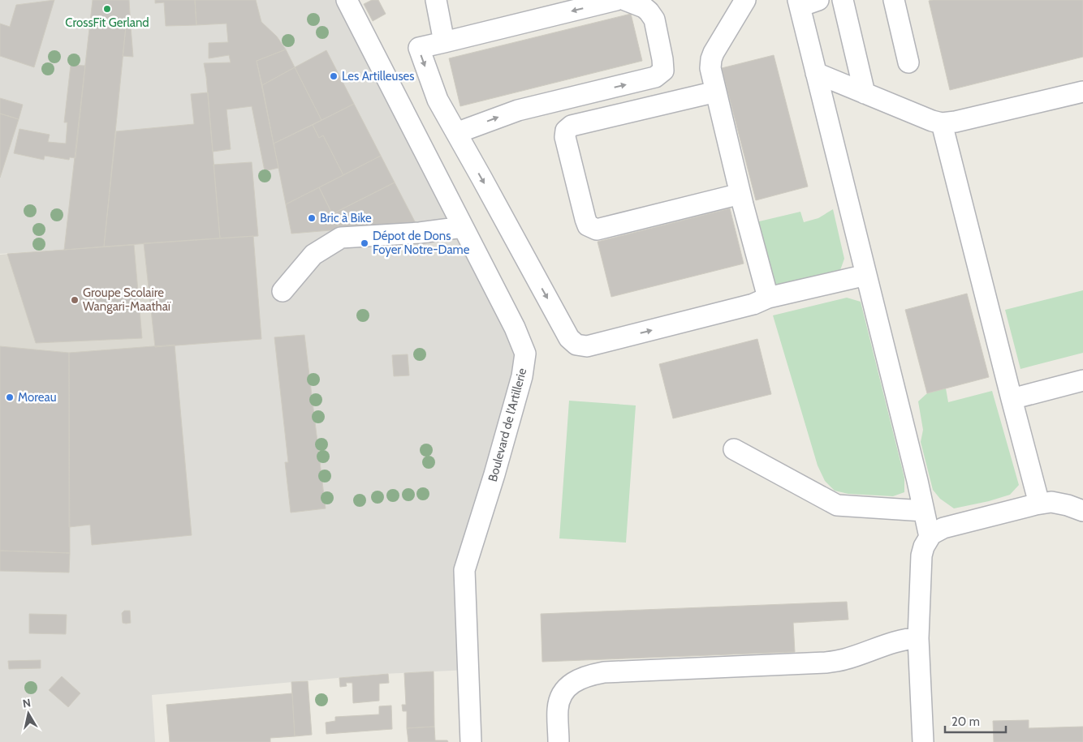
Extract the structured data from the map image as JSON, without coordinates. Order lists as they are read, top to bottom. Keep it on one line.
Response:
{"streets":{"street":["Boulevard de l'Artillerie"]},"places":["CrossFit Gerland","Les Artilleuses","Bric à Bike","Dépot de Dons Foyer Notre-Dame","Groupe Scolaire Wangari-Maathaï","Moreau"],"scale_bar":"20 m","north":"top"}
